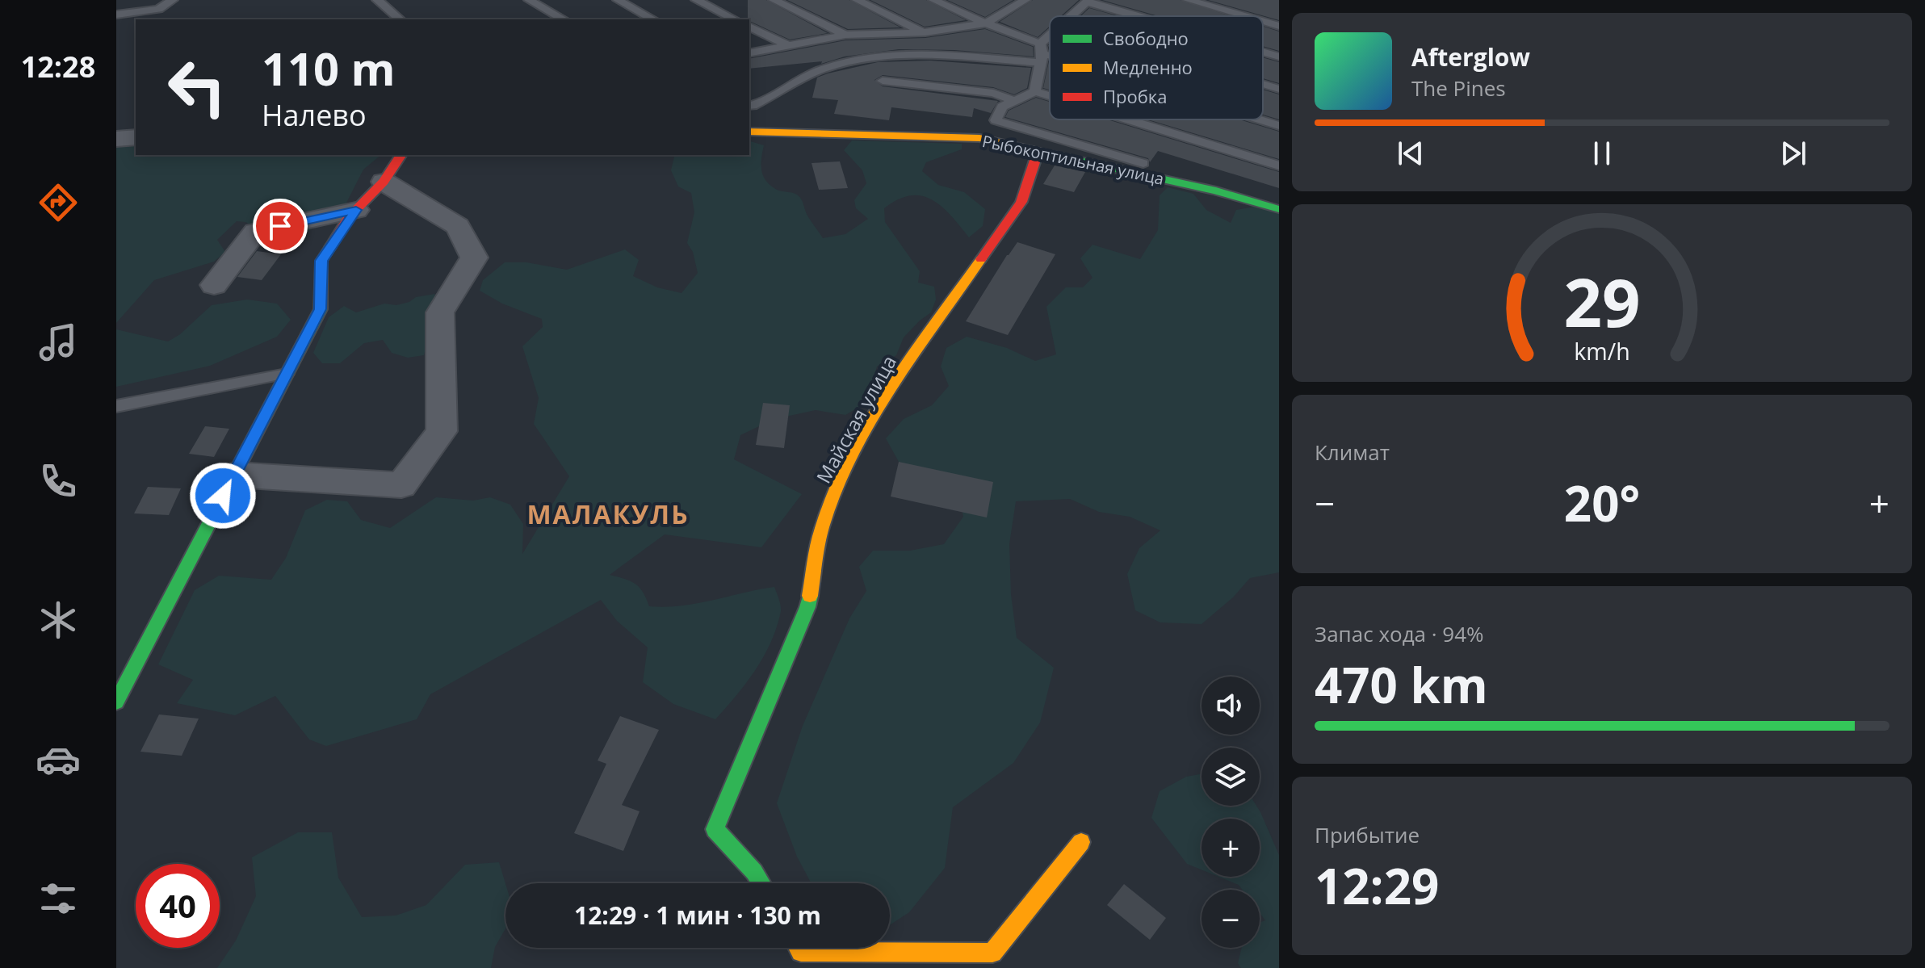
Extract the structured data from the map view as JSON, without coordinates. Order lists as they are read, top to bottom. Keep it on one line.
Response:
{"streets":{"street":["Рыбокоптильная улица","Майская улица"]},"crossings":[["Рыбокоптильная улица","Майская улица"]],"districts":["МАЛАКУЛЬ"],"legend":["Свободно","Медленно","Пробка"],"page":{"tabs":"12:28","turn":["110 m","Налево"],"song":["Afterglow","The Pines"],"tile":["Климат",["Запас хода · 94%","470 km"],["Прибытие","12:29"]],"heat":["−","20°","+"],"map_buttons":["+","−"],"limit":"40","trip":"12:29 · 1 мин · 130 m","gauge":["29","km/h"]}}
